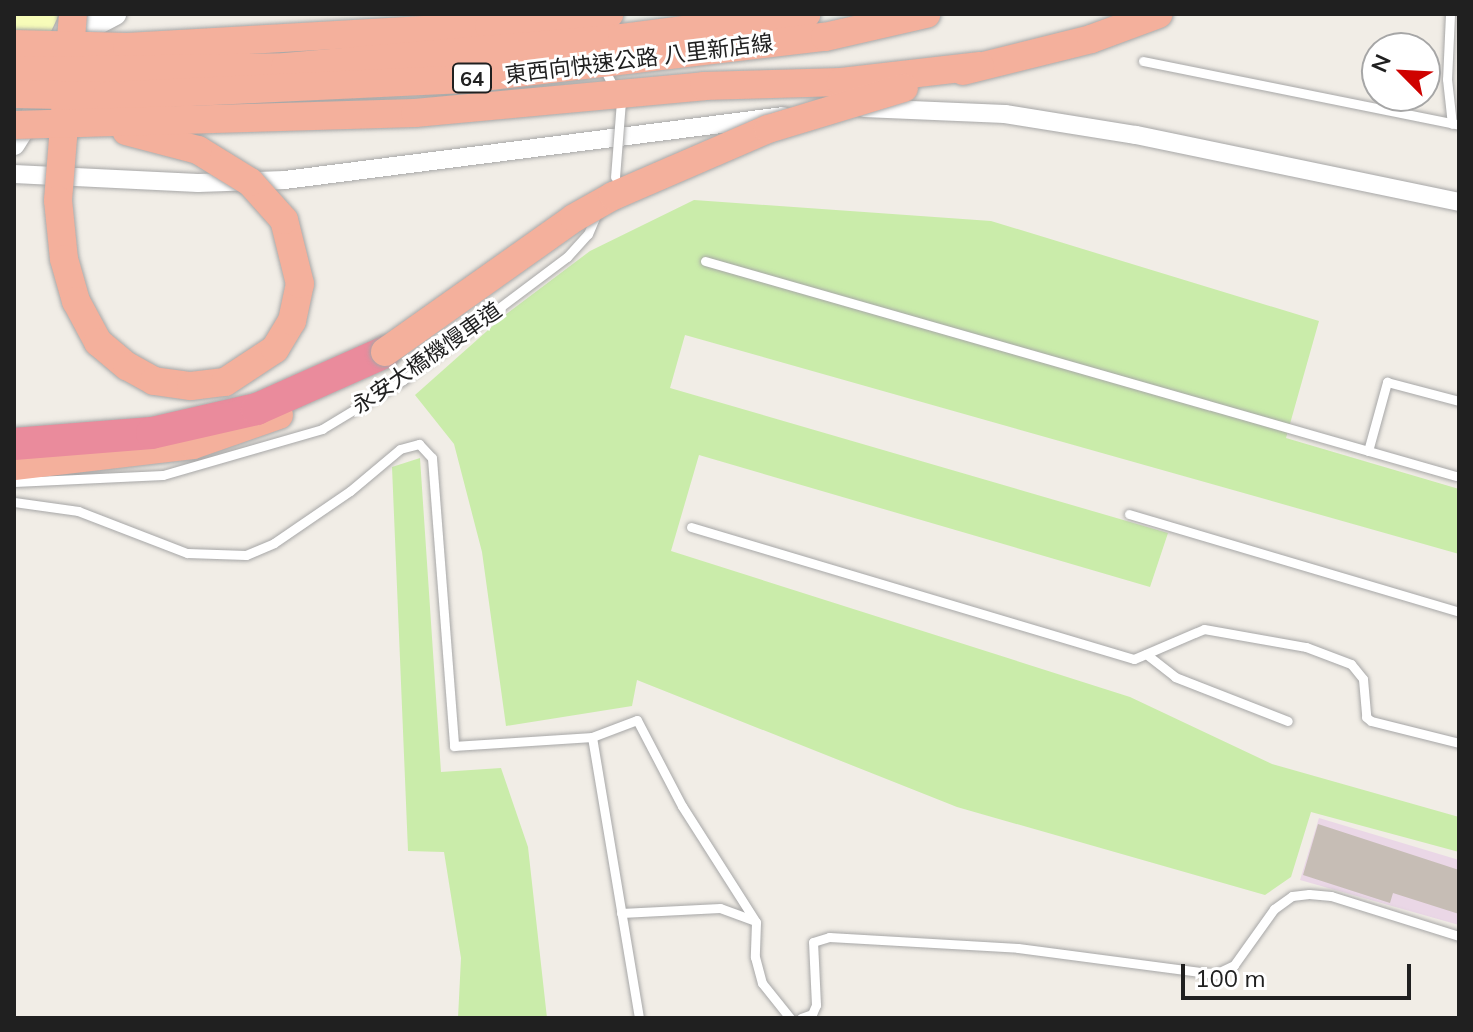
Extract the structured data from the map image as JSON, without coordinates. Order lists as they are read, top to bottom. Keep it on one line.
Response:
{"streets":{"highway":["東西向快速公路 八里新店線","64"],"lane":["永安大橋機慢車道"]},"scale_bar":"100 m","north":"top left"}
